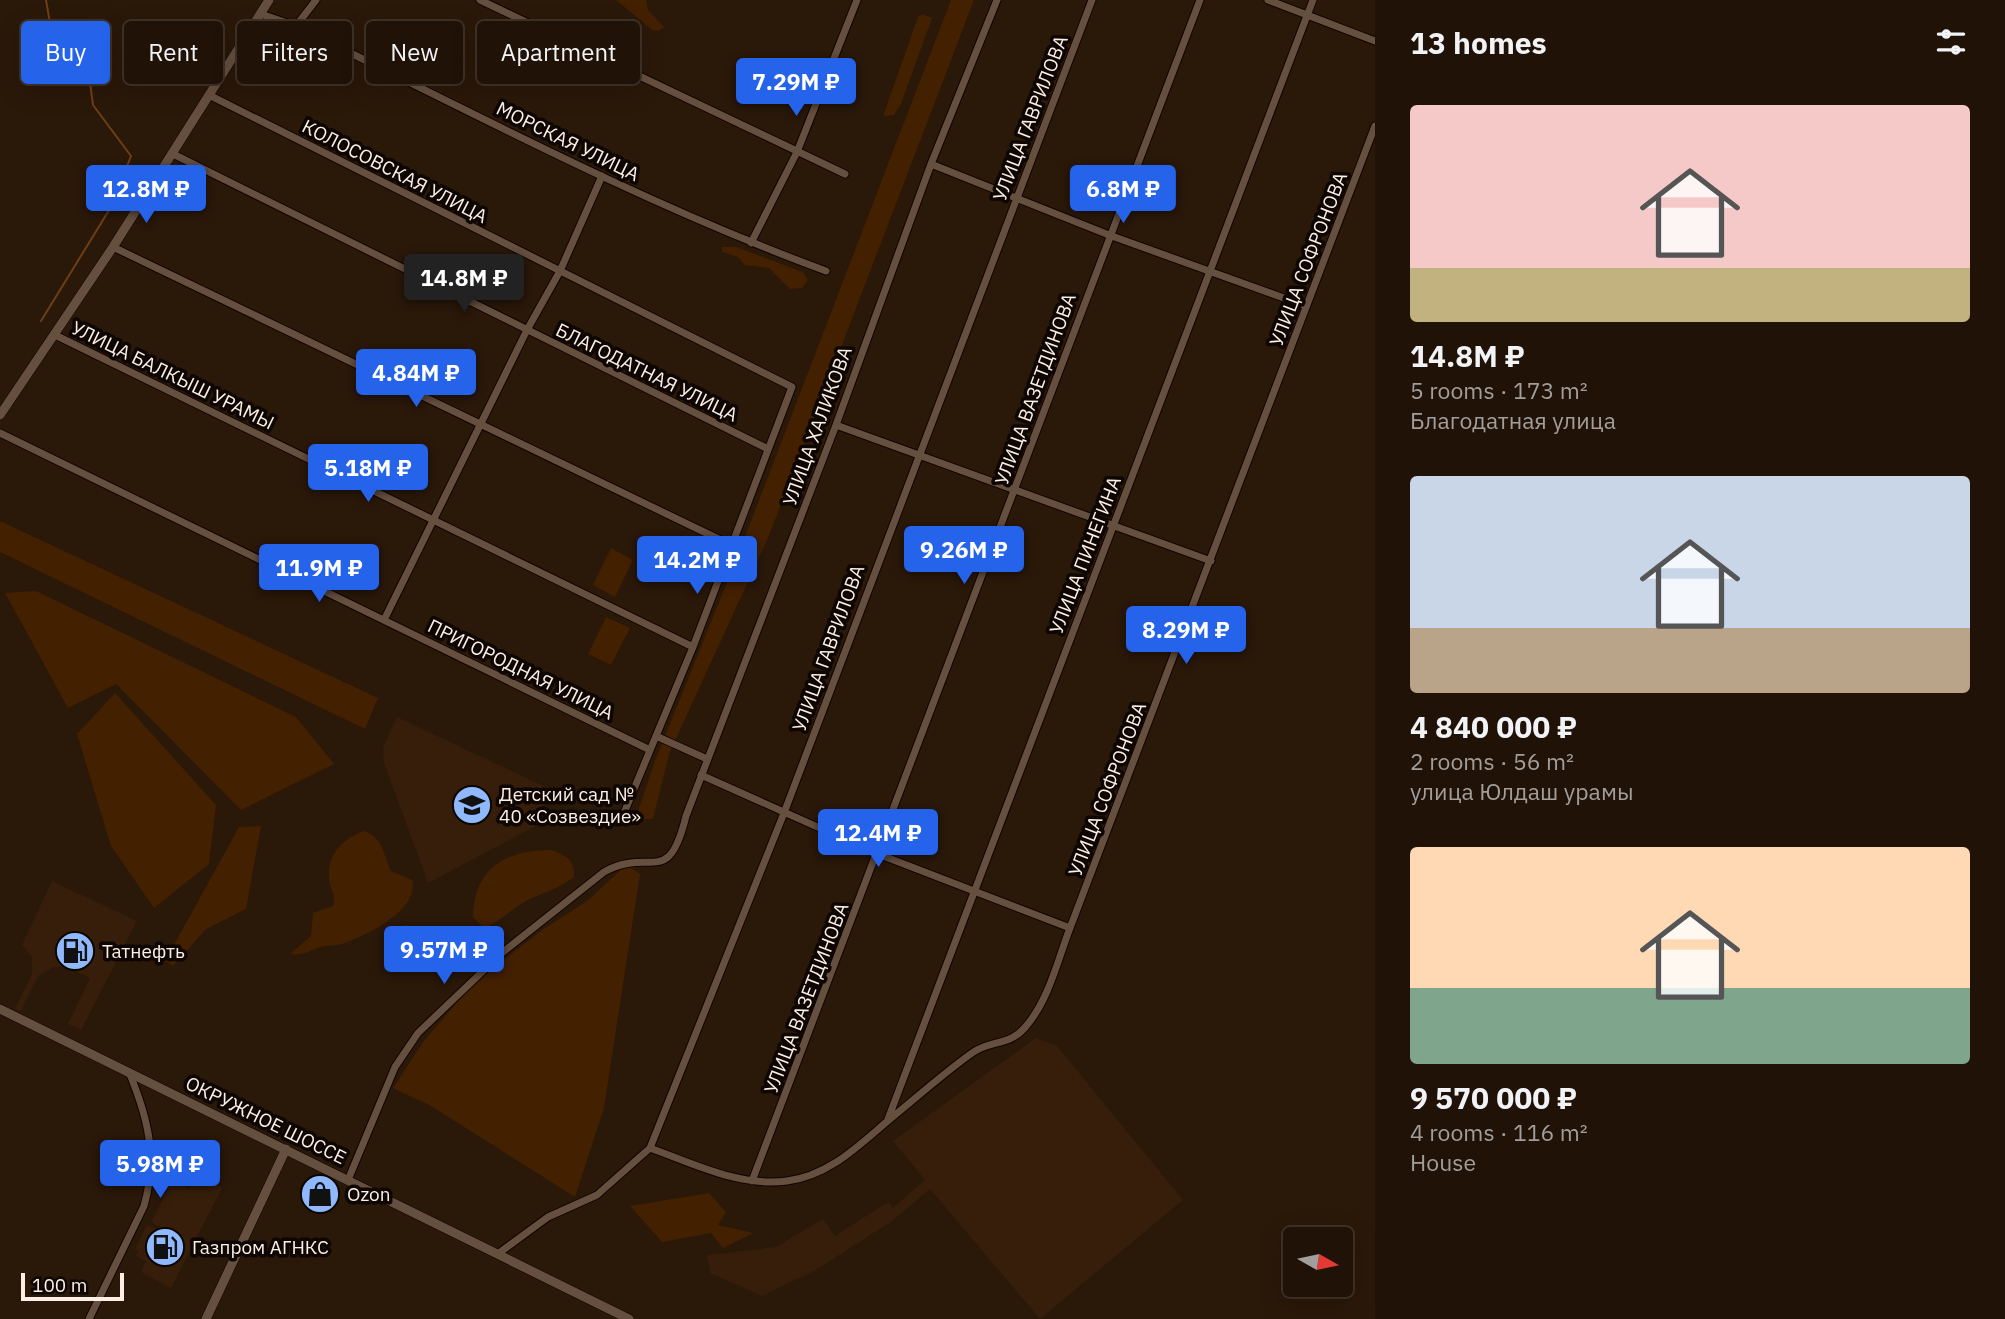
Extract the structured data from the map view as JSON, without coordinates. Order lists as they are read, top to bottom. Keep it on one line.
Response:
{"streets":{"street":["УЛИЦА ГАВРИЛОВА","МОРСКАЯ УЛИЦА","КОЛОСОВСКАЯ УЛИЦА","УЛИЦА СОФРОНОВА","БЛАГОДАТНАЯ УЛИЦА","УЛИЦА БАЛКЫШ УРАМЫ","УЛИЦА ВАЗЕТДИНОВА","УЛИЦА ХАЛИКОВА","УЛИЦА ПИНЕГИНА","ПРИГОРОДНАЯ УЛИЦА","ОКРУЖНОЕ ШОССЕ"]},"crossings":[["УЛИЦА ГАВРИЛОВА","УЛИЦА СОФРОНОВА"],["КОЛОСОВСКАЯ УЛИЦА","БЛАГОДАТНАЯ УЛИЦА"],["УЛИЦА СОФРОНОВА","УЛИЦА ВАЗЕТДИНОВА"],["УЛИЦА СОФРОНОВА","УЛИЦА ПИНЕГИНА"],["УЛИЦА ХАЛИКОВА","ОКРУЖНОЕ ШОССЕ"]],"places":{"school or university":["Детский сад № 40 «Созвездие»"],"fuel station":["Татнефть","Газпром АГНКС"],"shop":["Ozon"]},"scale_bar":"100 m","north":"right","page":{"heading":"13 homes","chip":["Buy","Rent","Filters","New","Apartment"],"price":["7.29M ₽","12.8M ₽","6.8M ₽","14.8M ₽","4.84M ₽","5.18M ₽","9.26M ₽","14.2M ₽","11.9M ₽","8.29M ₽","12.4M ₽","9.57M ₽","5.98M ₽"],"list":[{"name":"14.8M ₽","note":"5 rooms · 173 m² · Благодатная улица"},{"name":"4 840 000 ₽","note":"2 rooms · 56 m² · улица Юлдаш урамы"},{"name":"9 570 000 ₽","note":"4 rooms · 116 m² · House"}],"scale":"100 m"}}
